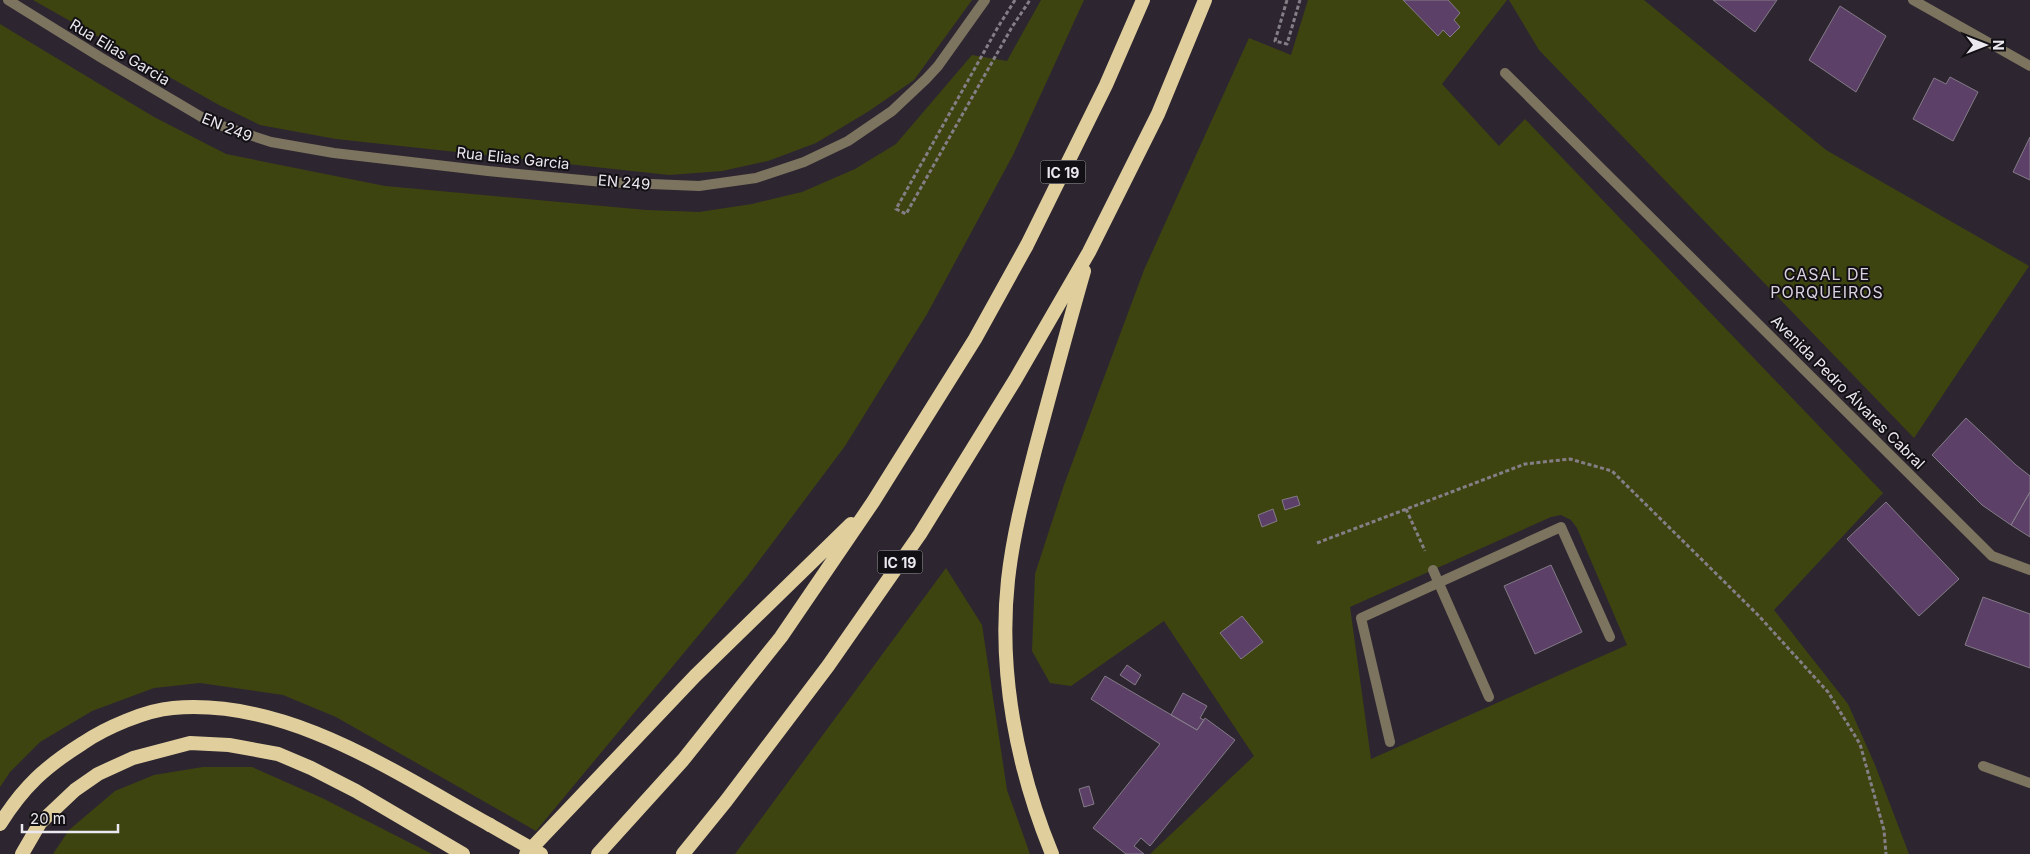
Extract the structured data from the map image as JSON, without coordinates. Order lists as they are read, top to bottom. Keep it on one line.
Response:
{"streets":{"highway":["IC 19"],"street":["Rua Elias Garcia","EN 249","Avenida Pedro Álvares Cabral"]},"districts":["CASAL DE PORQUEIROS"],"scale_bar":"20 m","north":"right"}
